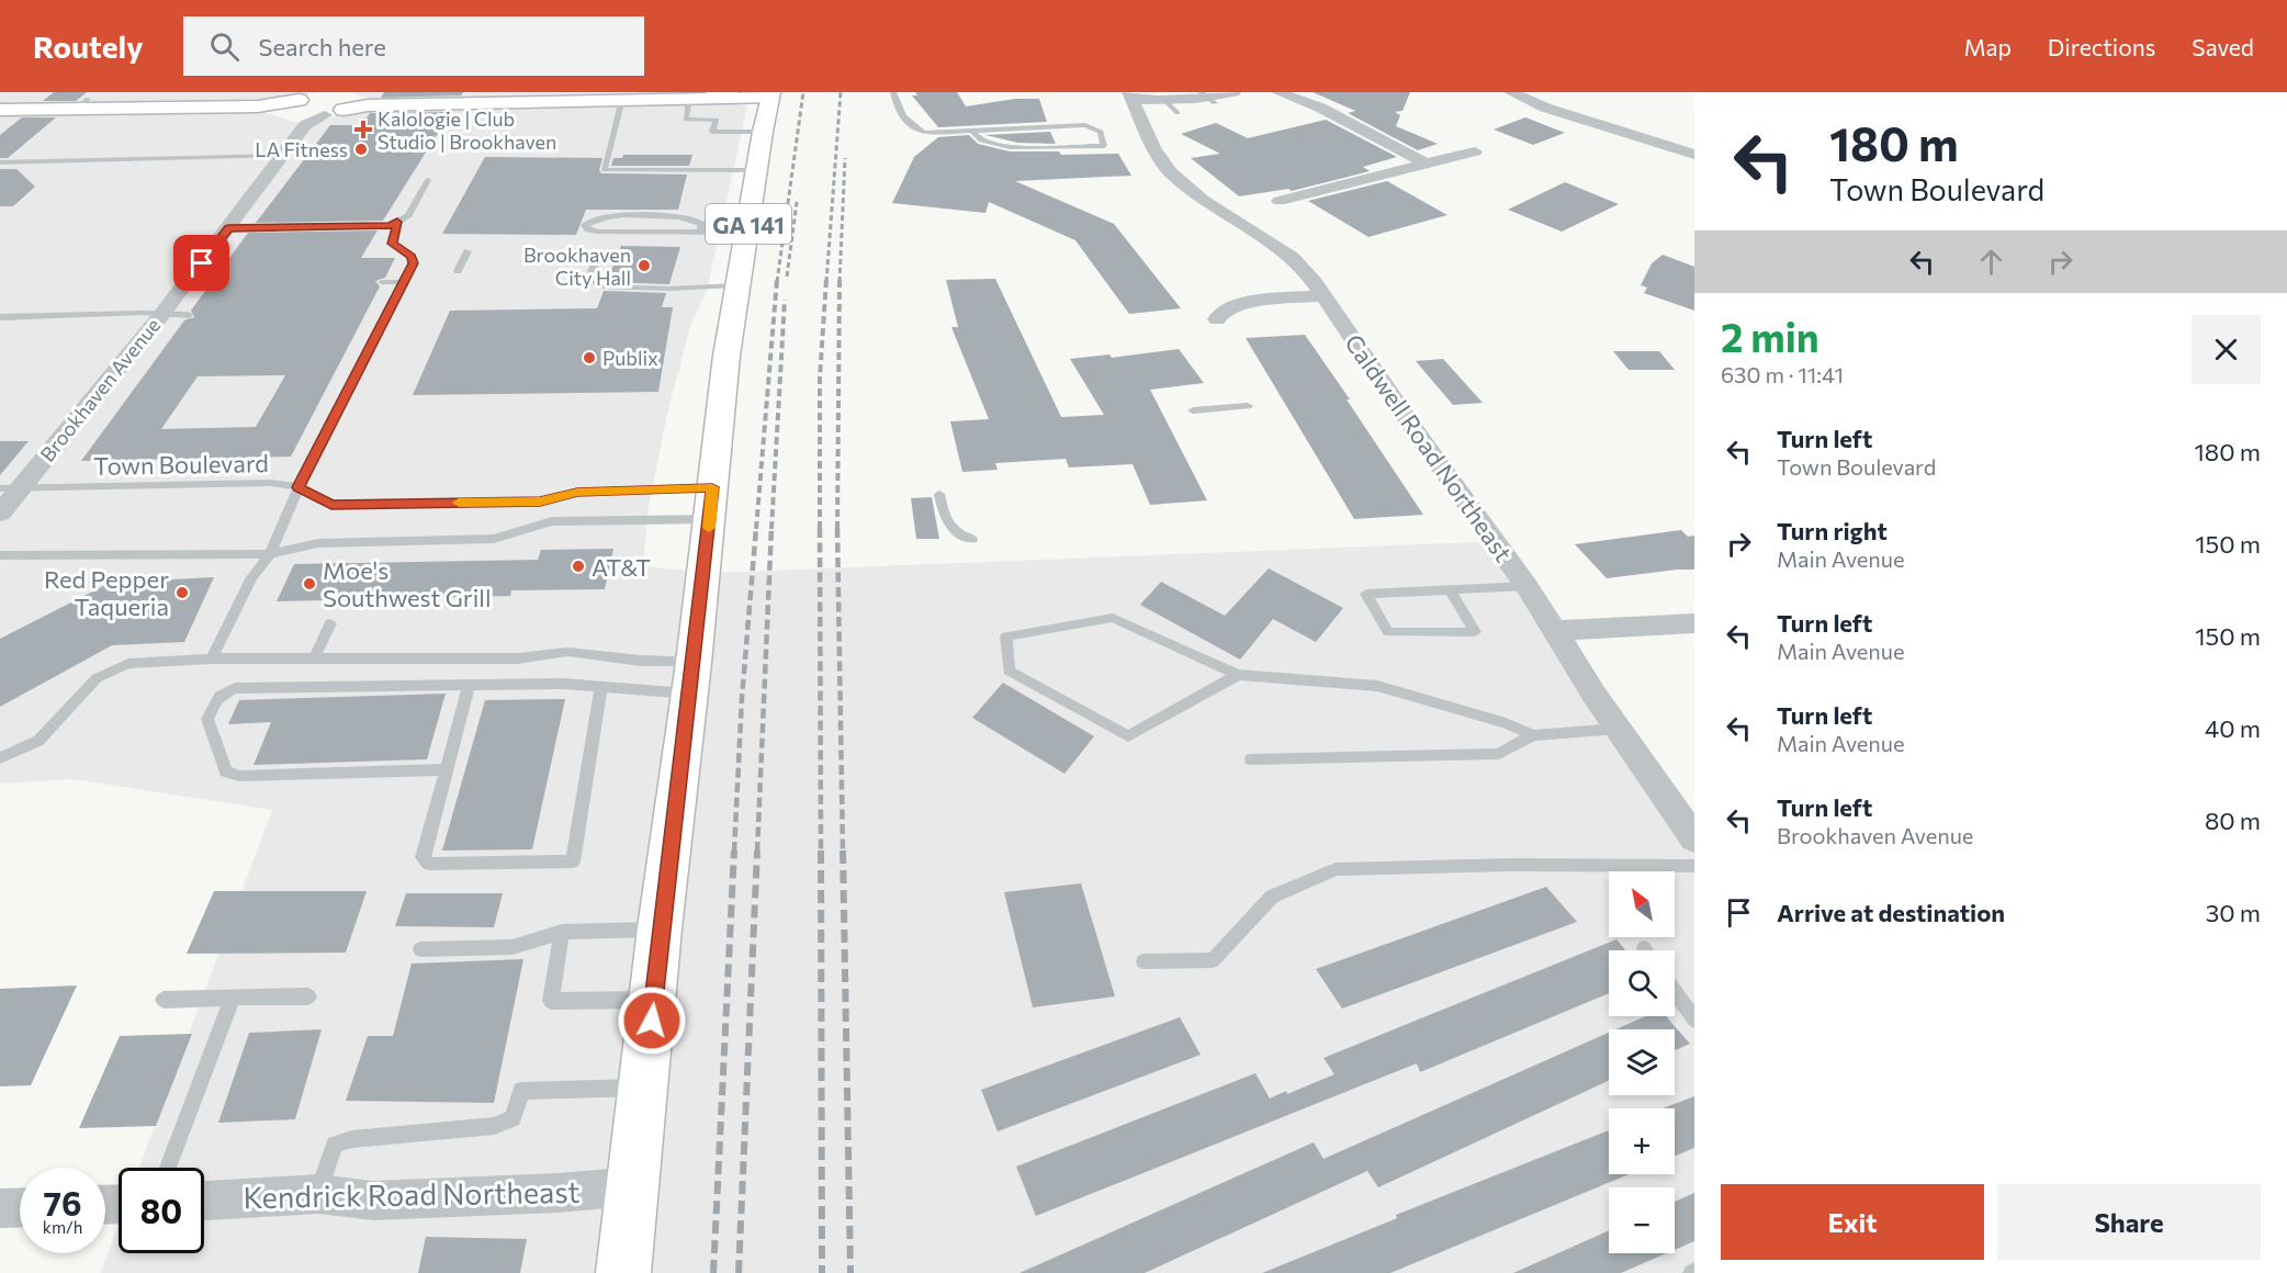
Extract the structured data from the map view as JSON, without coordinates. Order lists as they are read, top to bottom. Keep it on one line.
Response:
{"streets":{"main road":["GA 141"],"street":["Brookhaven Avenue","Caldwell Road Northeast","Kendrick Road Northeast"],"lane":["Town Boulevard"]},"crossings":[["GA 141","Town Boulevard"],["GA 141","Kendrick Road Northeast"],["Brookhaven Avenue","Town Boulevard"]],"places":{"health":["Kalologie | Club Studio | Brookhaven"],"other":["LA Fitness","Brookhaven City Hall","Publix","AT&T","Moe's Southwest Grill","Red Pepper Taqueria"]},"north":"top left","page":{"header":"Routely","search":"Search here","nav":["Map","Directions","Saved"],"turn":["180 m","Town Boulevard"],"heading":["2 min","630 m · 11:41"],"list":[{"name":"Turn left","note":"Town Boulevard","value":"180 m"},{"name":"Turn right","note":"Main Avenue","value":"150 m"},{"name":"Turn left","note":"Main Avenue","value":"150 m"},{"name":"Turn left","note":"Main Avenue","value":"40 m"},{"name":"Turn left","note":"Brookhaven Avenue","value":"80 m"},{"name":"Arrive at destination","value":"30 m"}],"map_buttons":["+","−"],"speed":"76 km/h","limit":"80","buttons":["Exit","Share"]}}
